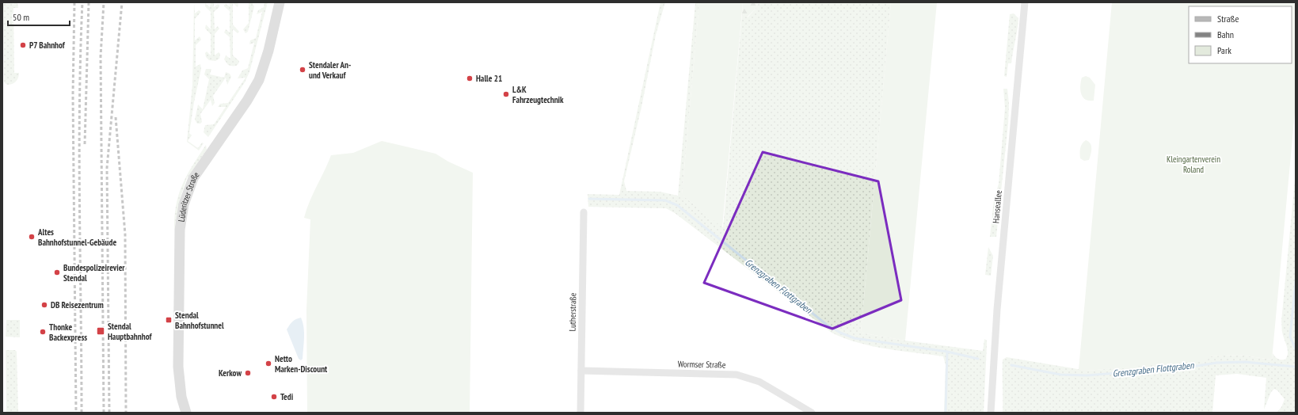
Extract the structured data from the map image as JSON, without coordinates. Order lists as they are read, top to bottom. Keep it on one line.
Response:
{"streets":{"main road":["Lüderitzer Straße"],"street":["Hanseallee","Lutherstraße","Wormser Straße"]},"crossings":[["Lutherstraße","Wormser Straße"]],"water":["Grenzgraben Flottgraben"],"parks":["Kleingartenverein Roland"],"places":{"other":["P7 Bahnhof","Stendaler An- und Verkauf","Halle 21","L&K Fahrzeugtechnik","Altes Bahnhofstunnel-Gebäude","Bundespolizeirevier Stendal","DB Reisezentrum","Thonke Backexpress","Netto Marken-Discount","Kerkow","Tedi"],"transit":["Stendal Bahnhofstunnel","Stendal Hauptbahnhof"]},"legend":["Straße","Bahn","Park"],"scale_bar":"50 m"}
